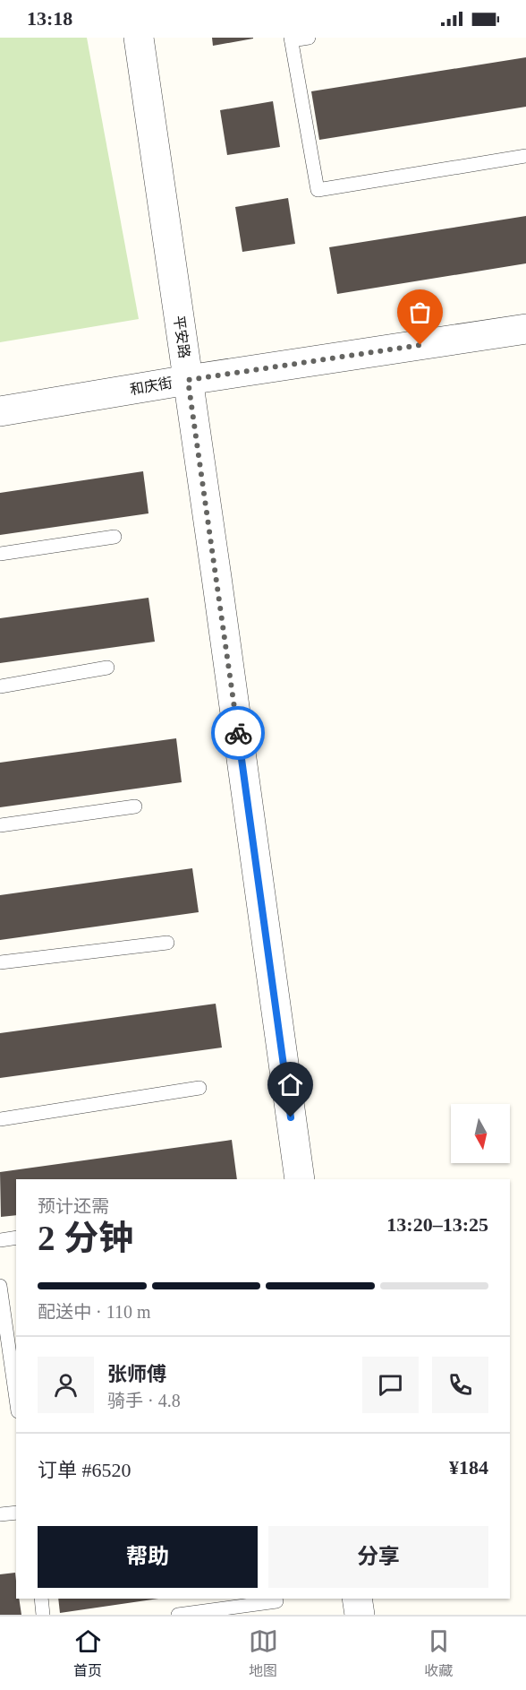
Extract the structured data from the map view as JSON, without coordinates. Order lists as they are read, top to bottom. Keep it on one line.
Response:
{"streets":{"street":["平安路","和庆街"]},"crossings":[["平安路","和庆街"]],"north":"bottom","page":{"status":"13:18","heading":["2 分钟","预计还需","13:20–13:25"],"panel":["张师傅","骑手 · 4.8","订单 #6520","¥184"],"bar":"配送中 · 110 m","buttons":["帮助","分享"],"tabs":["首页","地图","收藏"]}}
